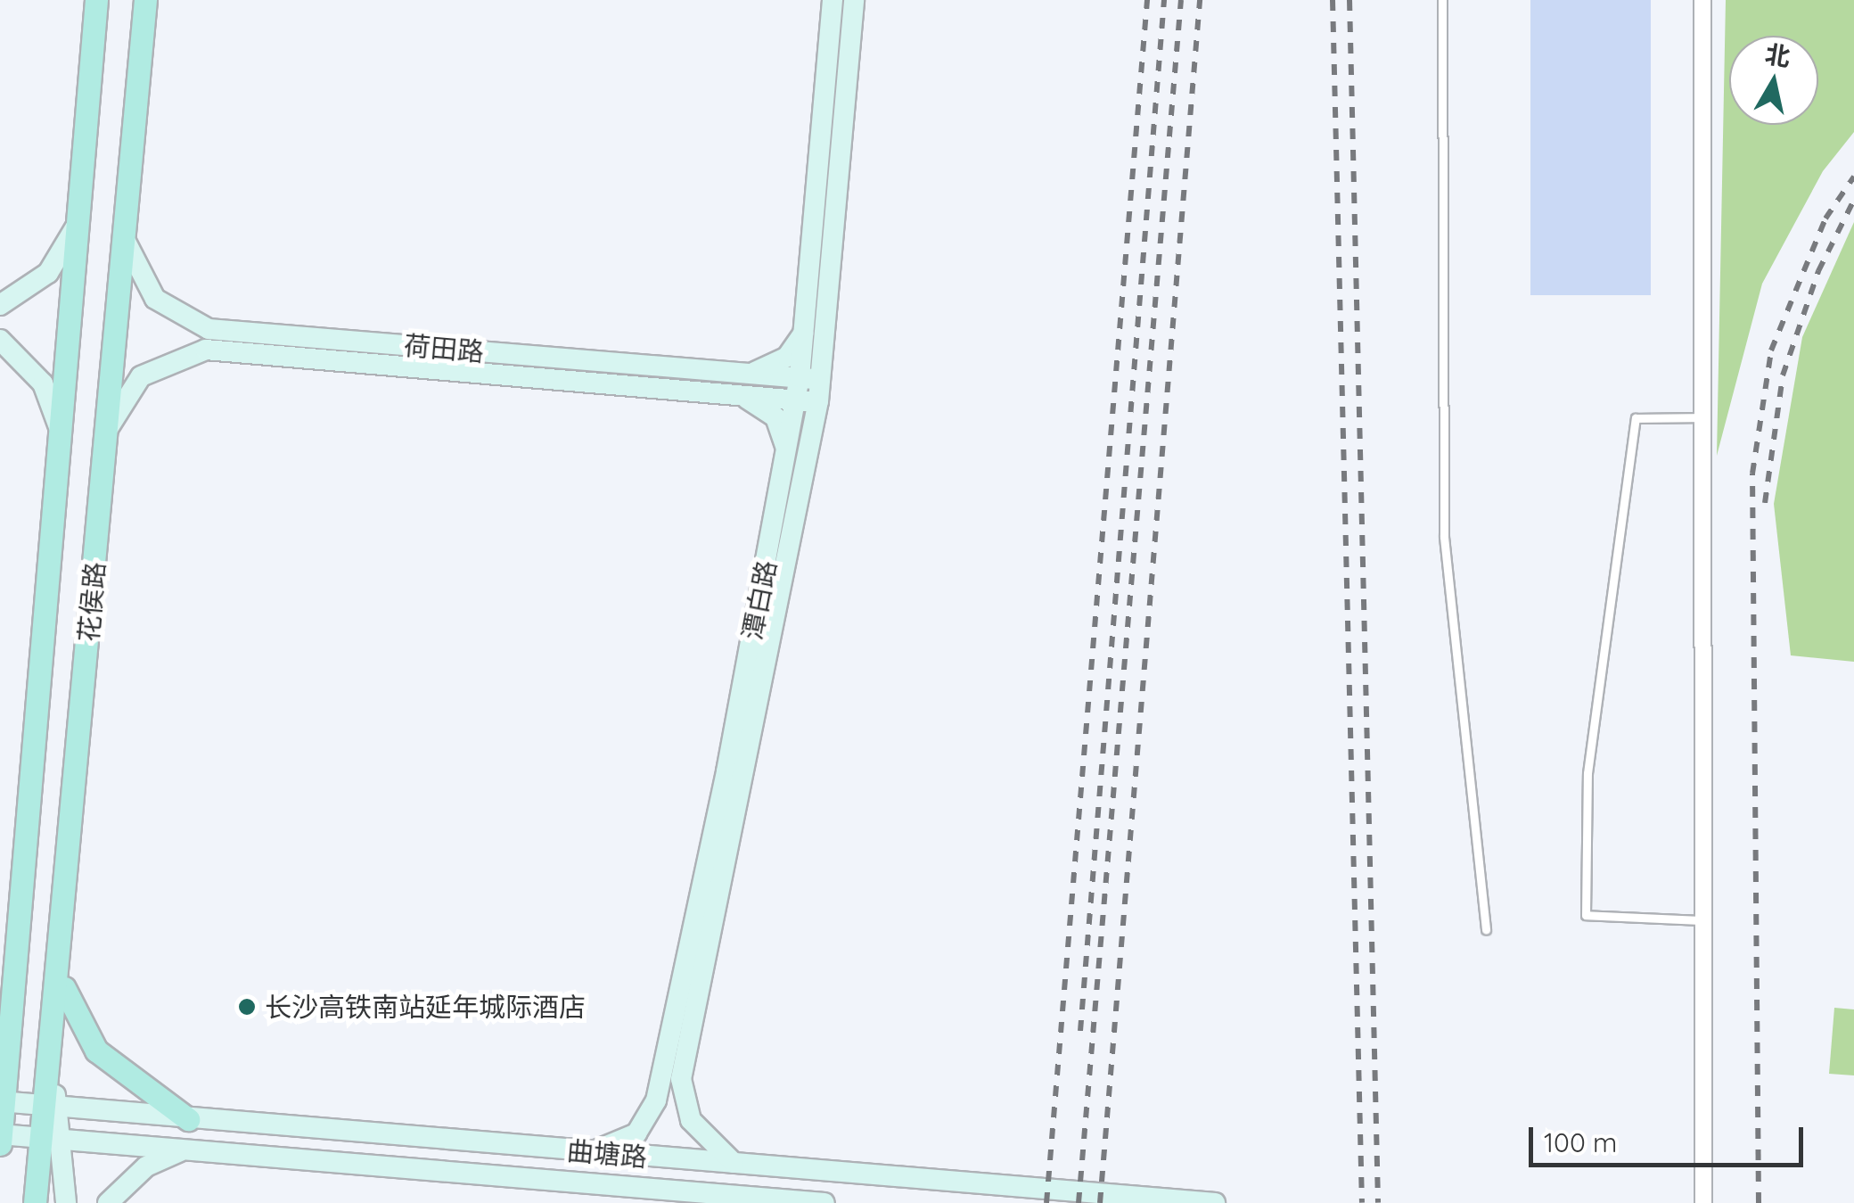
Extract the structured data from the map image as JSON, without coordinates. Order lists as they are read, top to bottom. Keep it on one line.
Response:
{"streets":{"main road":["花侯路"],"street":["荷田路","潭白路","曲塘路"]},"crossings":[["荷田路","潭白路"],["荷田路","花侯路"],["潭白路","曲塘路"],["花侯路","曲塘路"]],"places":["长沙高铁南站延年城际酒店"],"scale_bar":"100 m","north":"top"}
